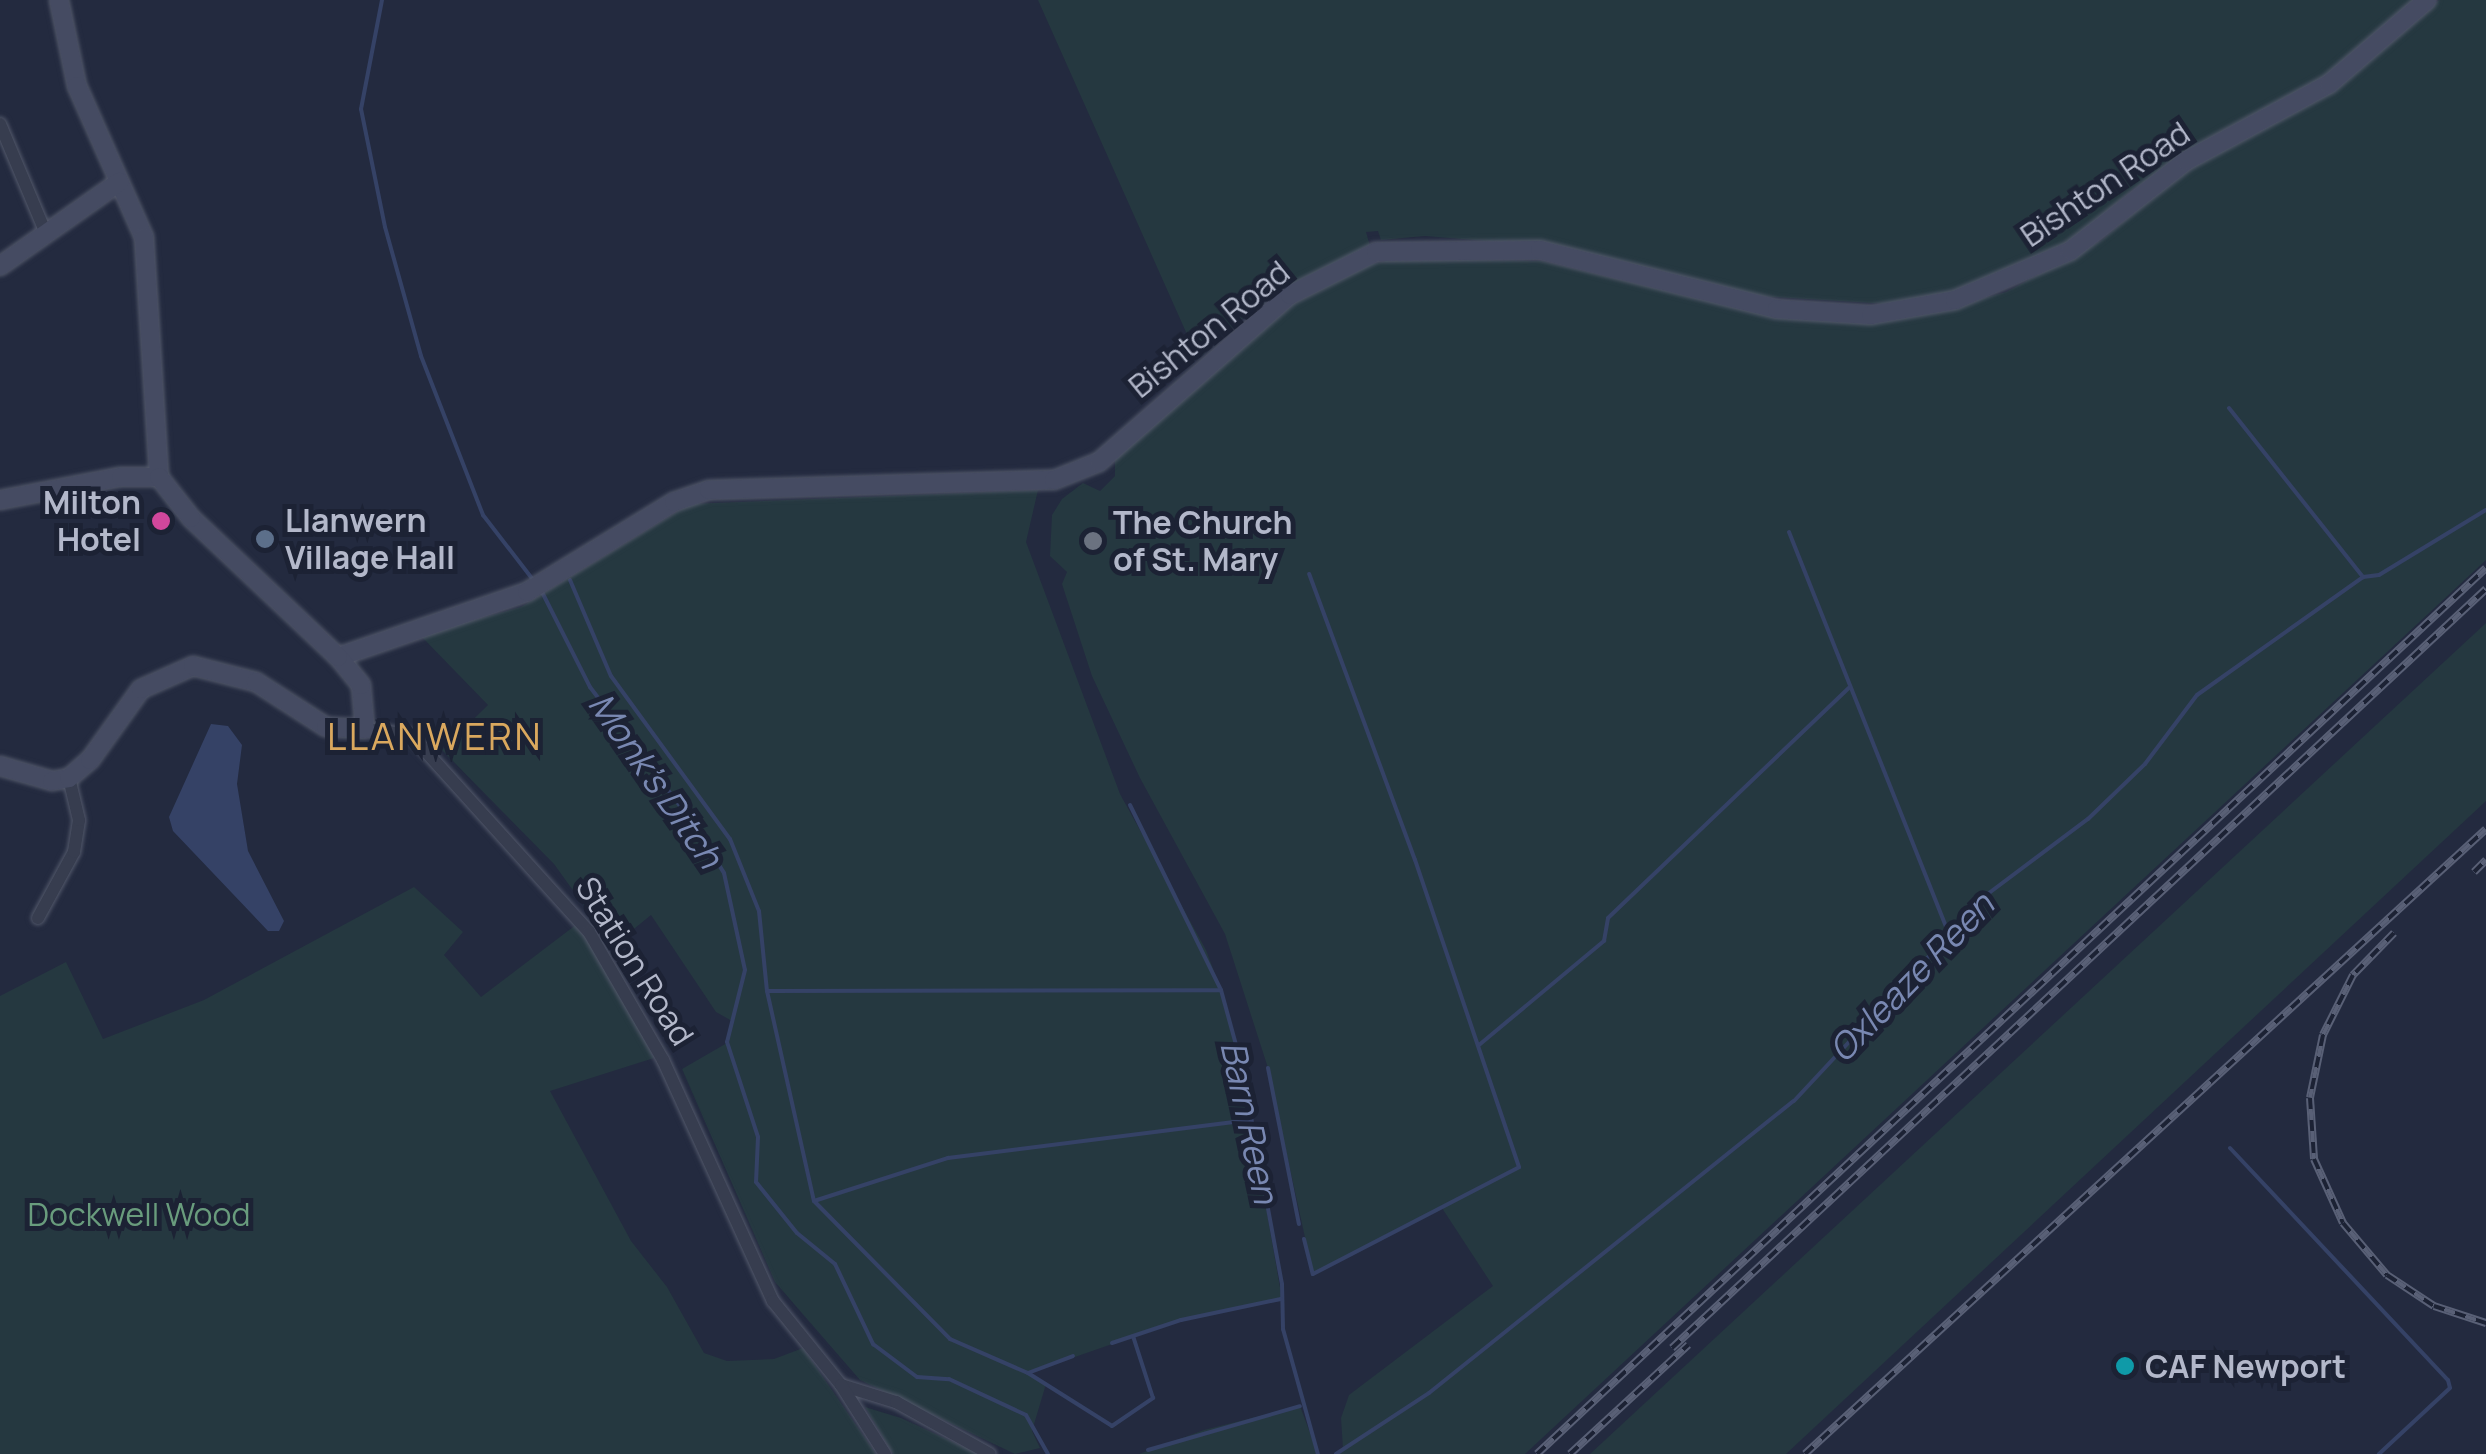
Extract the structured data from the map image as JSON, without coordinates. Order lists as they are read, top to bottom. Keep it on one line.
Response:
{"streets":{"street":["Bishton Road","Station Road"]},"districts":["LLANWERN"],"water":["Monk's Ditch","Oxleaze Reen","Barn Reen"],"parks":["Dockwell Wood"],"places":["Milton Hotel","Llanwern Village Hall","The Church of St. Mary","CAF Newport"]}
